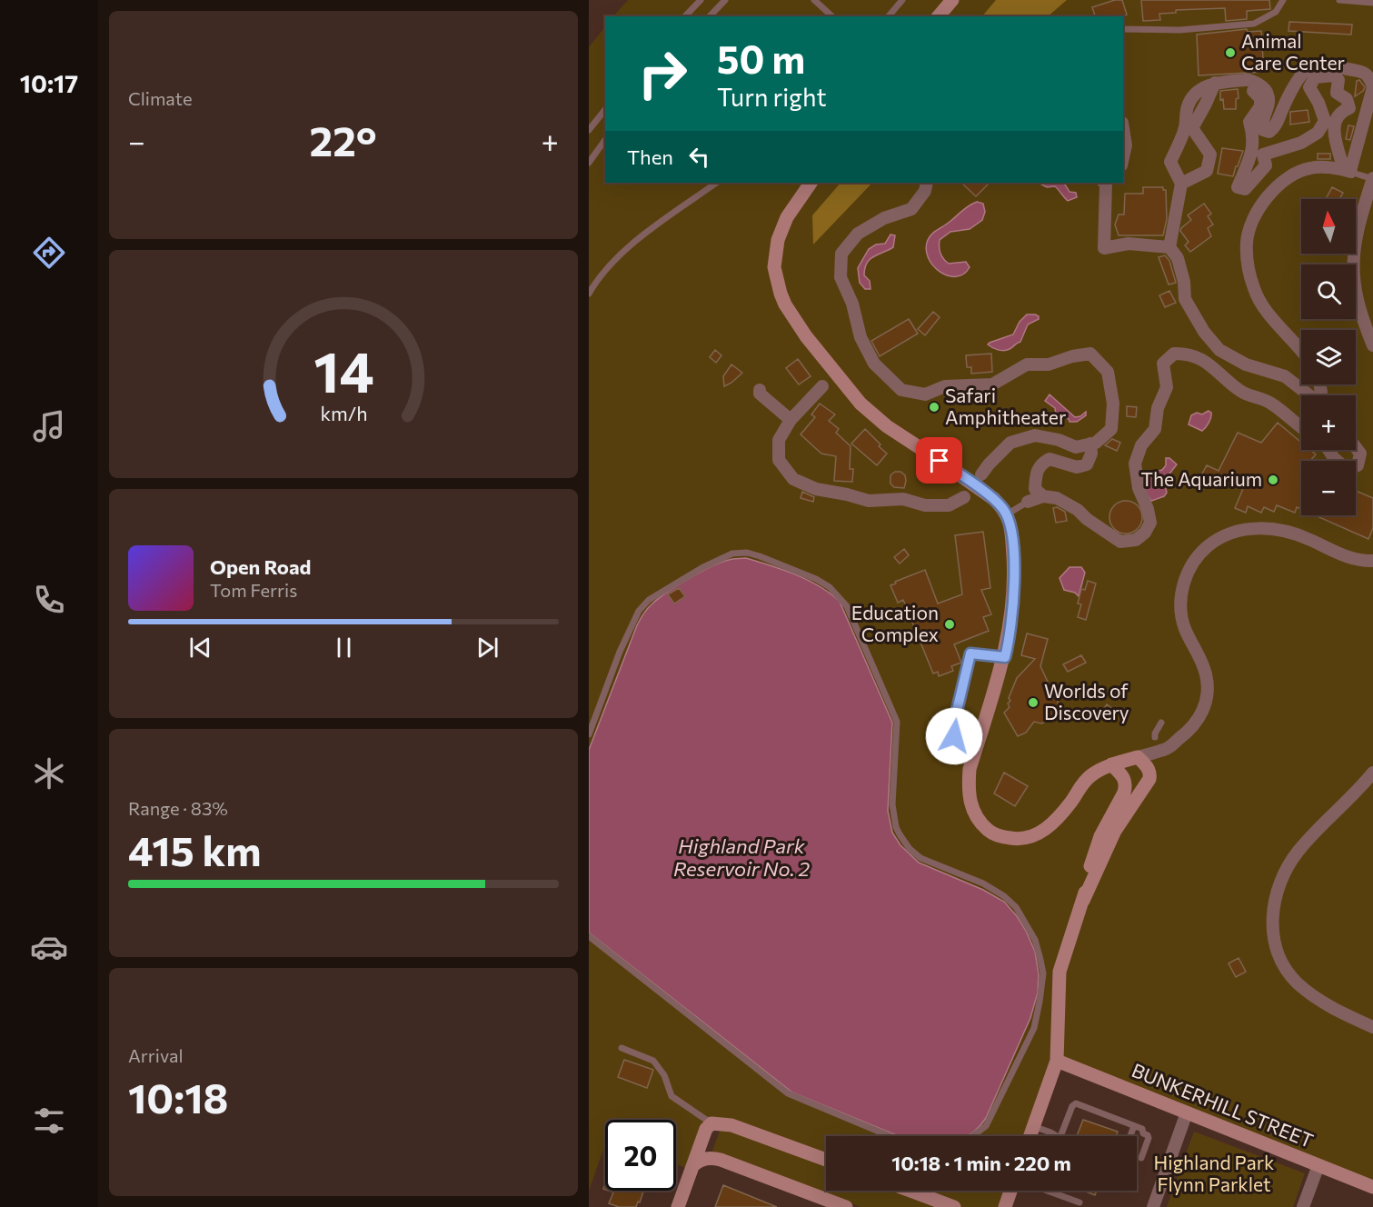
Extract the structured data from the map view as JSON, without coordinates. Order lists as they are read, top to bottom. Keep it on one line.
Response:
{"streets":{"main road":["BUNKERHILL STREET"]},"water":["Highland Park Reservoir No. 2"],"parks":["Highland Park Flynn Parklet"],"places":["Animal Care Center","Safari Amphitheater","The Aquarium","Education Complex","Worlds of Discovery"],"north":"top","page":{"tabs":"10:17","tile":["Climate",["Range · 83%","415 km"],["Arrival","10:18"]],"turn":["50 m","Turn right"],"heat":["−","22°","+"],"then":"Then","map_buttons":["+","−"],"song":["Open Road","Tom Ferris"],"limit":"20","trip":"10:18 · 1 min · 220 m","gauge":["14","km/h"]}}
